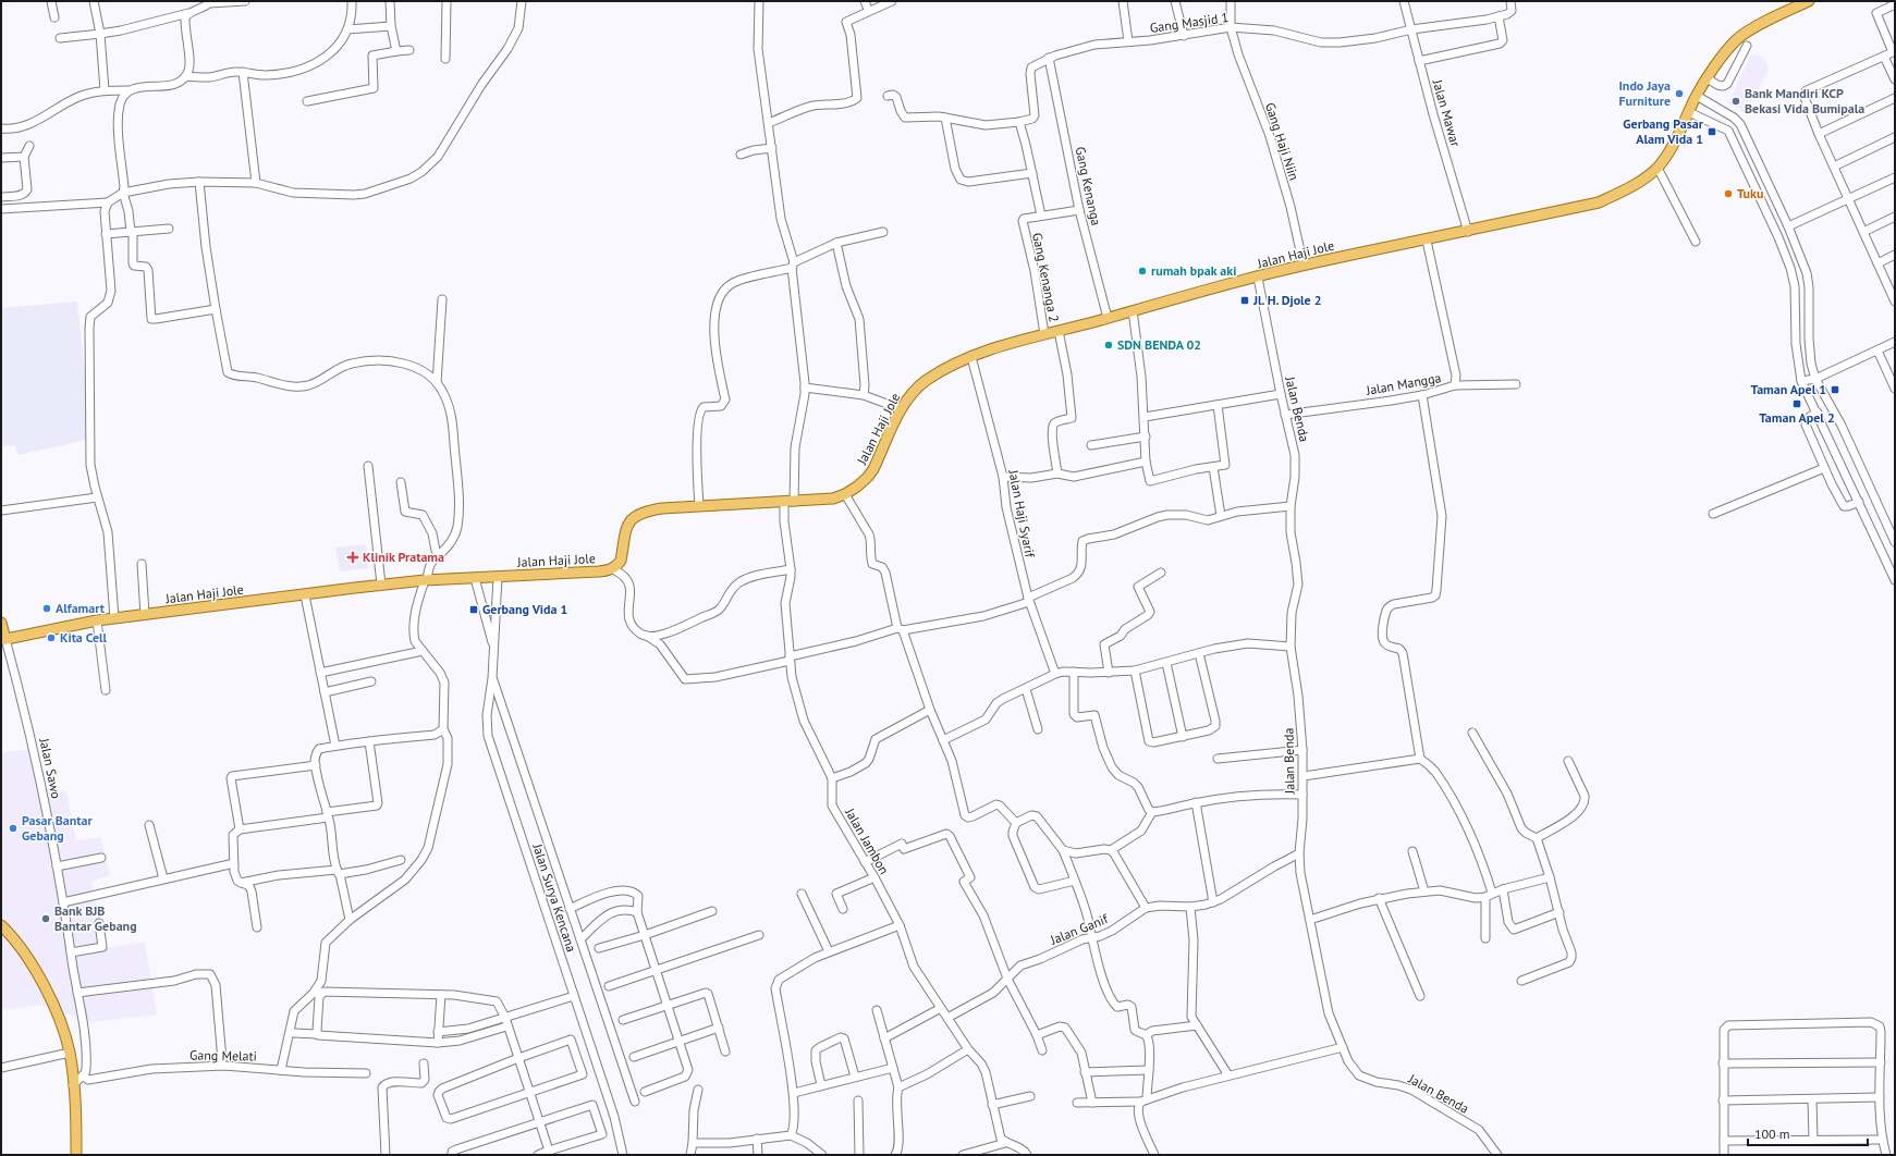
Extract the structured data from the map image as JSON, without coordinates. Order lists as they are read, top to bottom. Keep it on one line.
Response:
{"streets":{"main road":["Jalan Haji Jole"],"street":["Gang Masjid 1","Jalan Mawar","Gang Haji Niin","Gang Kenanga","Gang Kenanga 2","Jalan Mangga","Jalan Benda","Jalan Haji Syarif","Jalan Sawo","Jalan Jambon","Jalan Surya Kencana","Jalan Ganif","Gang Melati"]},"crossings":[["Gang Masjid 1","Jalan Mawar"],["Gang Masjid 1","Gang Haji Niin"],["Gang Masjid 1","Gang Kenanga"],["Jalan Mawar","Jalan Haji Jole"],["Gang Haji Niin","Jalan Haji Jole"],["Gang Kenanga","Jalan Haji Jole"],["Jalan Haji Jole","Gang Kenanga 2"],["Jalan Haji Jole","Jalan Mangga"],["Jalan Haji Jole","Jalan Benda"],["Jalan Haji Jole","Jalan Haji Syarif"],["Jalan Haji Jole","Jalan Sawo"],["Jalan Haji Jole","Jalan Jambon"],["Jalan Haji Jole","Jalan Surya Kencana"],["Jalan Mangga","Jalan Benda"],["Jalan Benda","Jalan Ganif"],["Jalan Sawo","Gang Melati"],["Jalan Jambon","Jalan Ganif"]],"places":{"other":["Indo Jaya Furniture","Bank Mandiri KCP Bekasi Vida Bumipala","Tuku","rumah bpak aki","SDN BENDA 02","Alfamart","Kita Cell","Pasar Bantar Gebang","Bank BJB Bantar Gebang"],"transit":["Gerbang Pasar Alam Vida 1","Jl. H. Djole 2","Taman Apel 1","Taman Apel 2","Gerbang Vida 1"],"health":["Klinik Pratama"]},"scale_bar":"100 m"}
